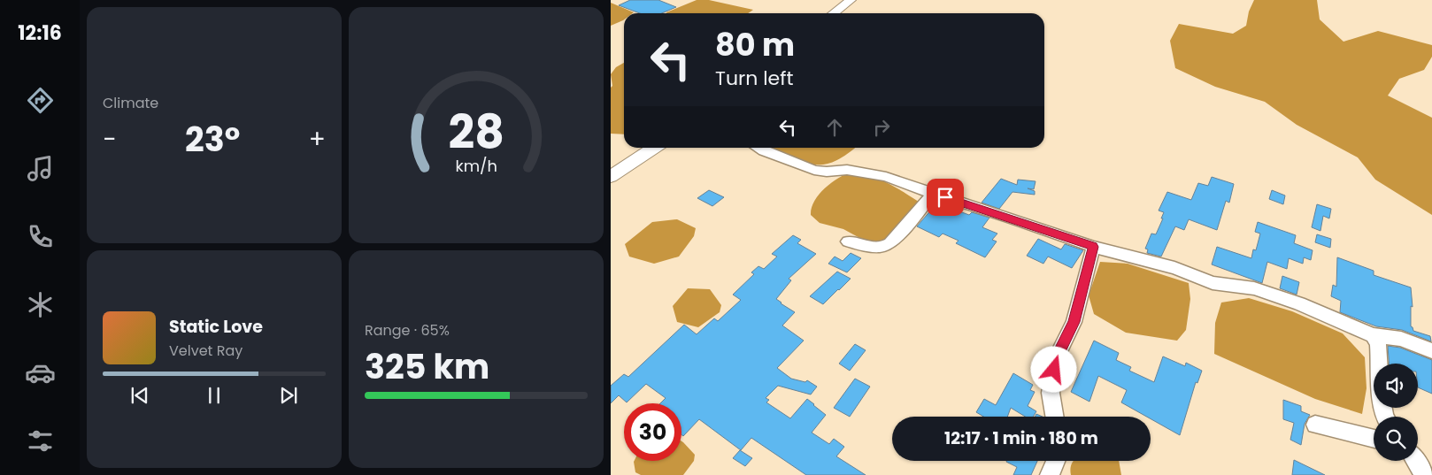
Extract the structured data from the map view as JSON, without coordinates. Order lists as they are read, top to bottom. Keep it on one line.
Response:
{"page":{"tabs":"12:16","tile":["Climate",["Range · 65%","325 km"]],"turn":["80 m","Turn left"],"heat":["−","23°","+"],"song":["Static Love","Velvet Ray"],"limit":"30","trip":"12:17 · 1 min · 180 m","gauge":["28","km/h"]}}
